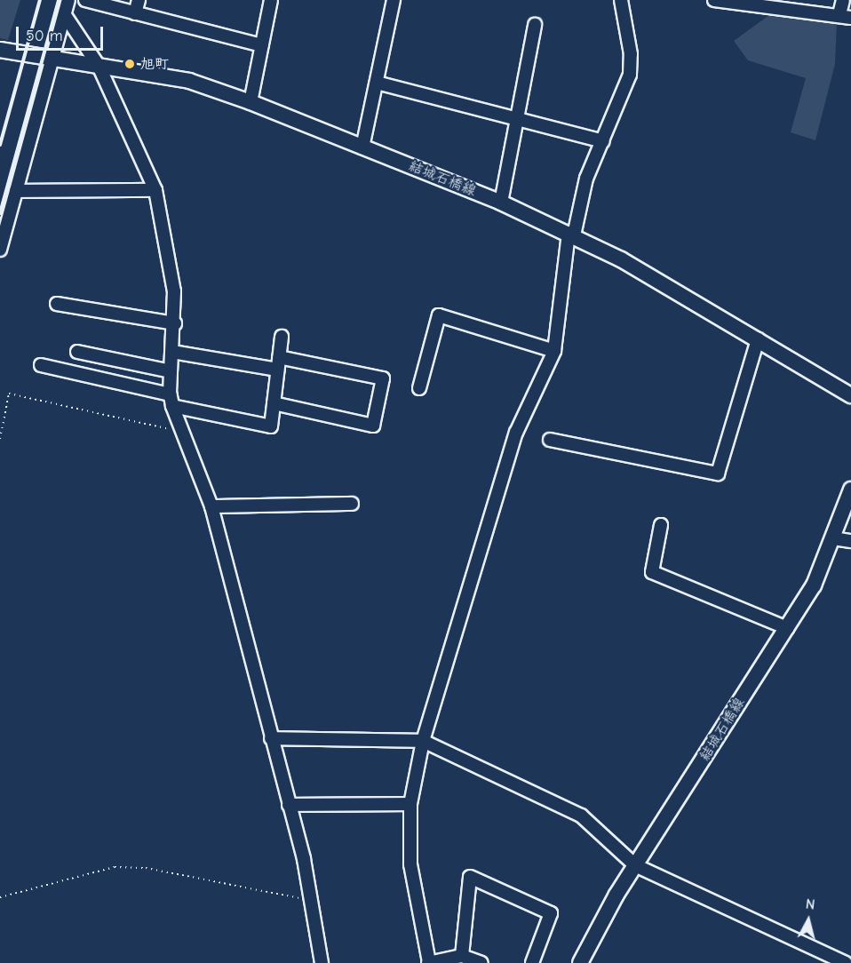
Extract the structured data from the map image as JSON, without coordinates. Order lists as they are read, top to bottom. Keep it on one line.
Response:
{"streets":{"main road":["結城石橋線"]},"places":["旭町"],"scale_bar":"50 m","north":"top"}
